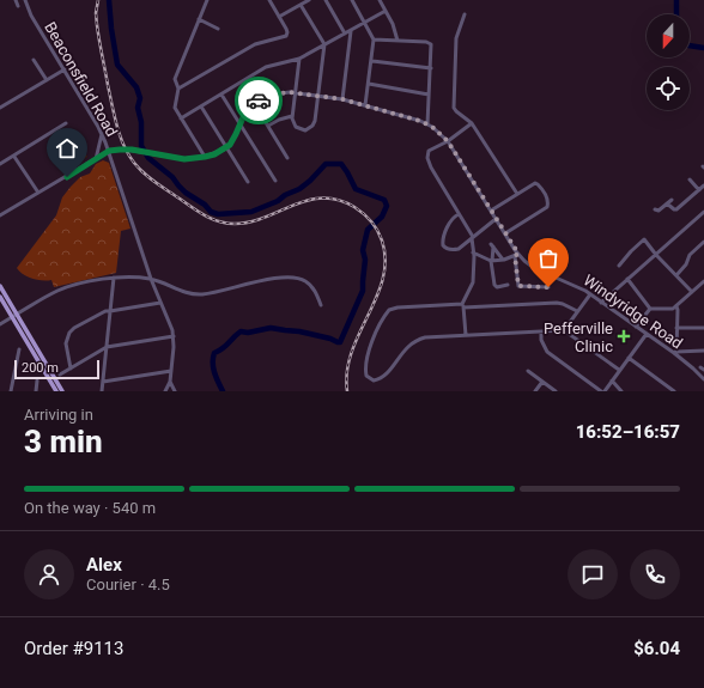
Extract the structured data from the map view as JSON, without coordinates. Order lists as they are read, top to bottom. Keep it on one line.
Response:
{"streets":{"street":["Beaconsfield Road","Windyridge Road"]},"places":{"health":["Pefferville Clinic"]},"scale_bar":"200 m","north":"bottom","page":{"scale":"200 m","heading":["3 min","Arriving in","16:52–16:57"],"panel":["Alex","Courier · 4.5","Order #9113","$6.04"],"bar":"On the way · 540 m"}}
